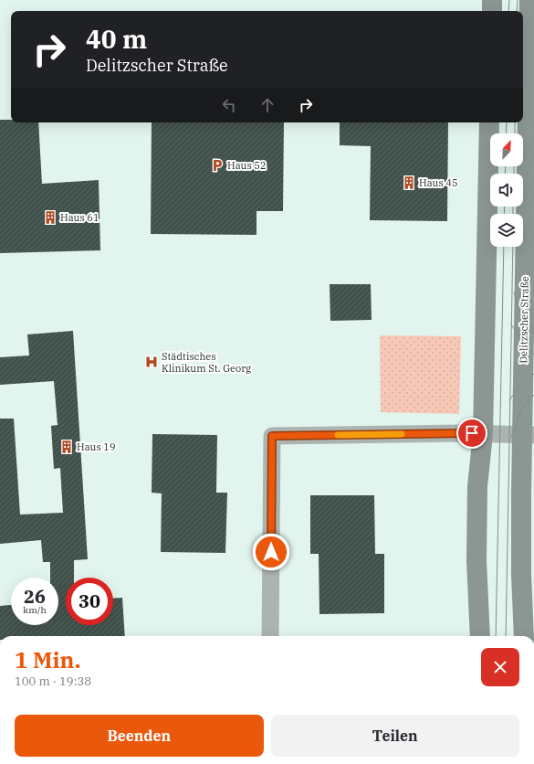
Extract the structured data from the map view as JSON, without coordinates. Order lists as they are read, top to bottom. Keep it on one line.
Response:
{"streets":{"main road":["Delitzscher Straße"]},"places":{"parking":["Haus 52"],"building":["Haus 45","Haus 61","Haus 19"],"hospital":["Städtisches Klinikum St. Georg"]},"north":"top right","page":{"turn":["40 m","Delitzscher Straße"],"speed":"26 km/h","limit":"30","heading":["1 Min.","100 m · 19:38"],"buttons":["Beenden","Teilen"]}}
